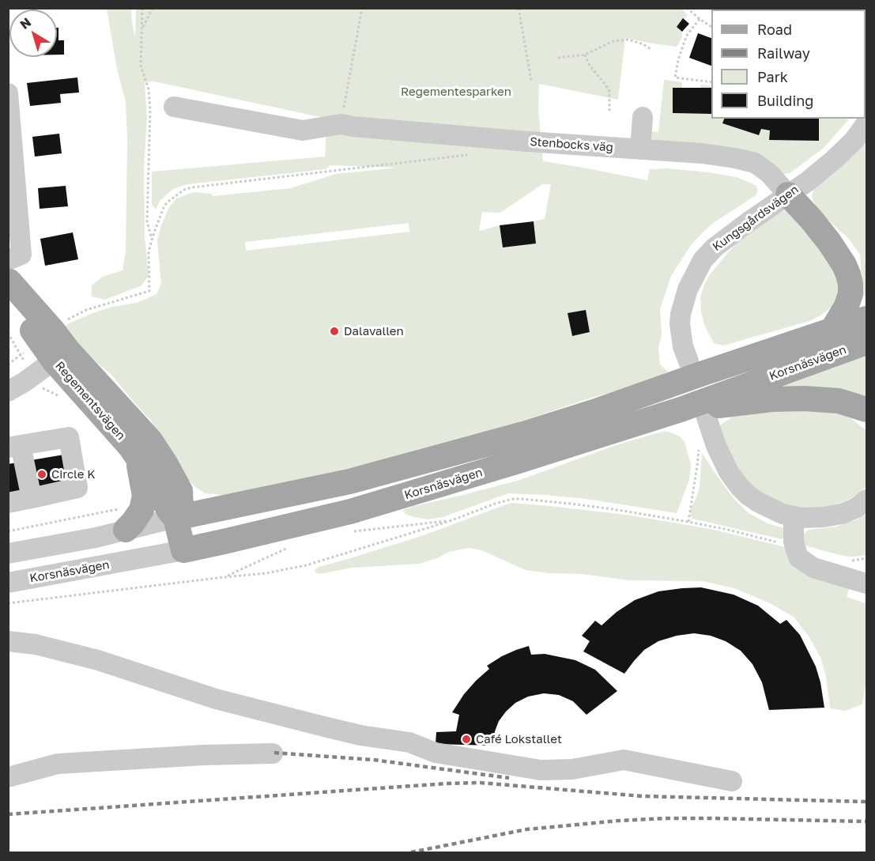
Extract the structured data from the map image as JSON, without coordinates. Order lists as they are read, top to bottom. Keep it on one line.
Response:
{"streets":{"main road":["Korsnäsvägen","Regementsvägen"],"street":["Stenbocks väg","Kungsgårdsvägen"]},"crossings":[["Stenbocks väg","Kungsgårdsvägen"],["Korsnäsvägen","Regementsvägen"]],"parks":["Regementesparken"],"places":["Dalavallen","Circle K","Café Lokstallet"],"legend":["Road","Railway","Park","Building"],"north":"top left"}
